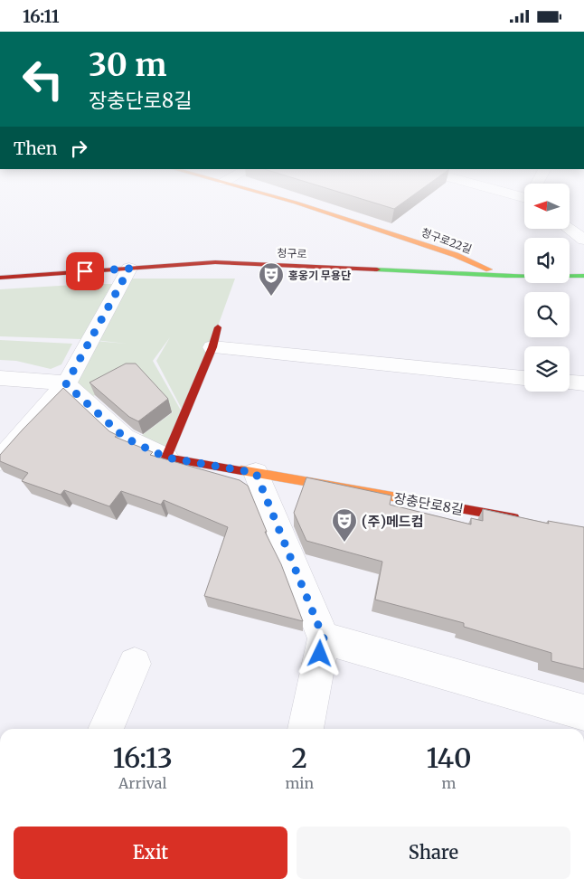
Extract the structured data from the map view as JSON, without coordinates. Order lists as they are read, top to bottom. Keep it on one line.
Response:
{"streets":{"street":["청구로22길","청구로","장충단로8길"]},"crossings":[["청구로22길","청구로"]],"places":{"theatre":["홍웅기 무용단","(주)메드컴"]},"north":"left","page":{"status":"16:11","turn":["30 m","장충단로8길"],"then":"Then","eta":["16:13","Arrival","2","min","140","m"],"buttons":["Exit","Share"]}}
